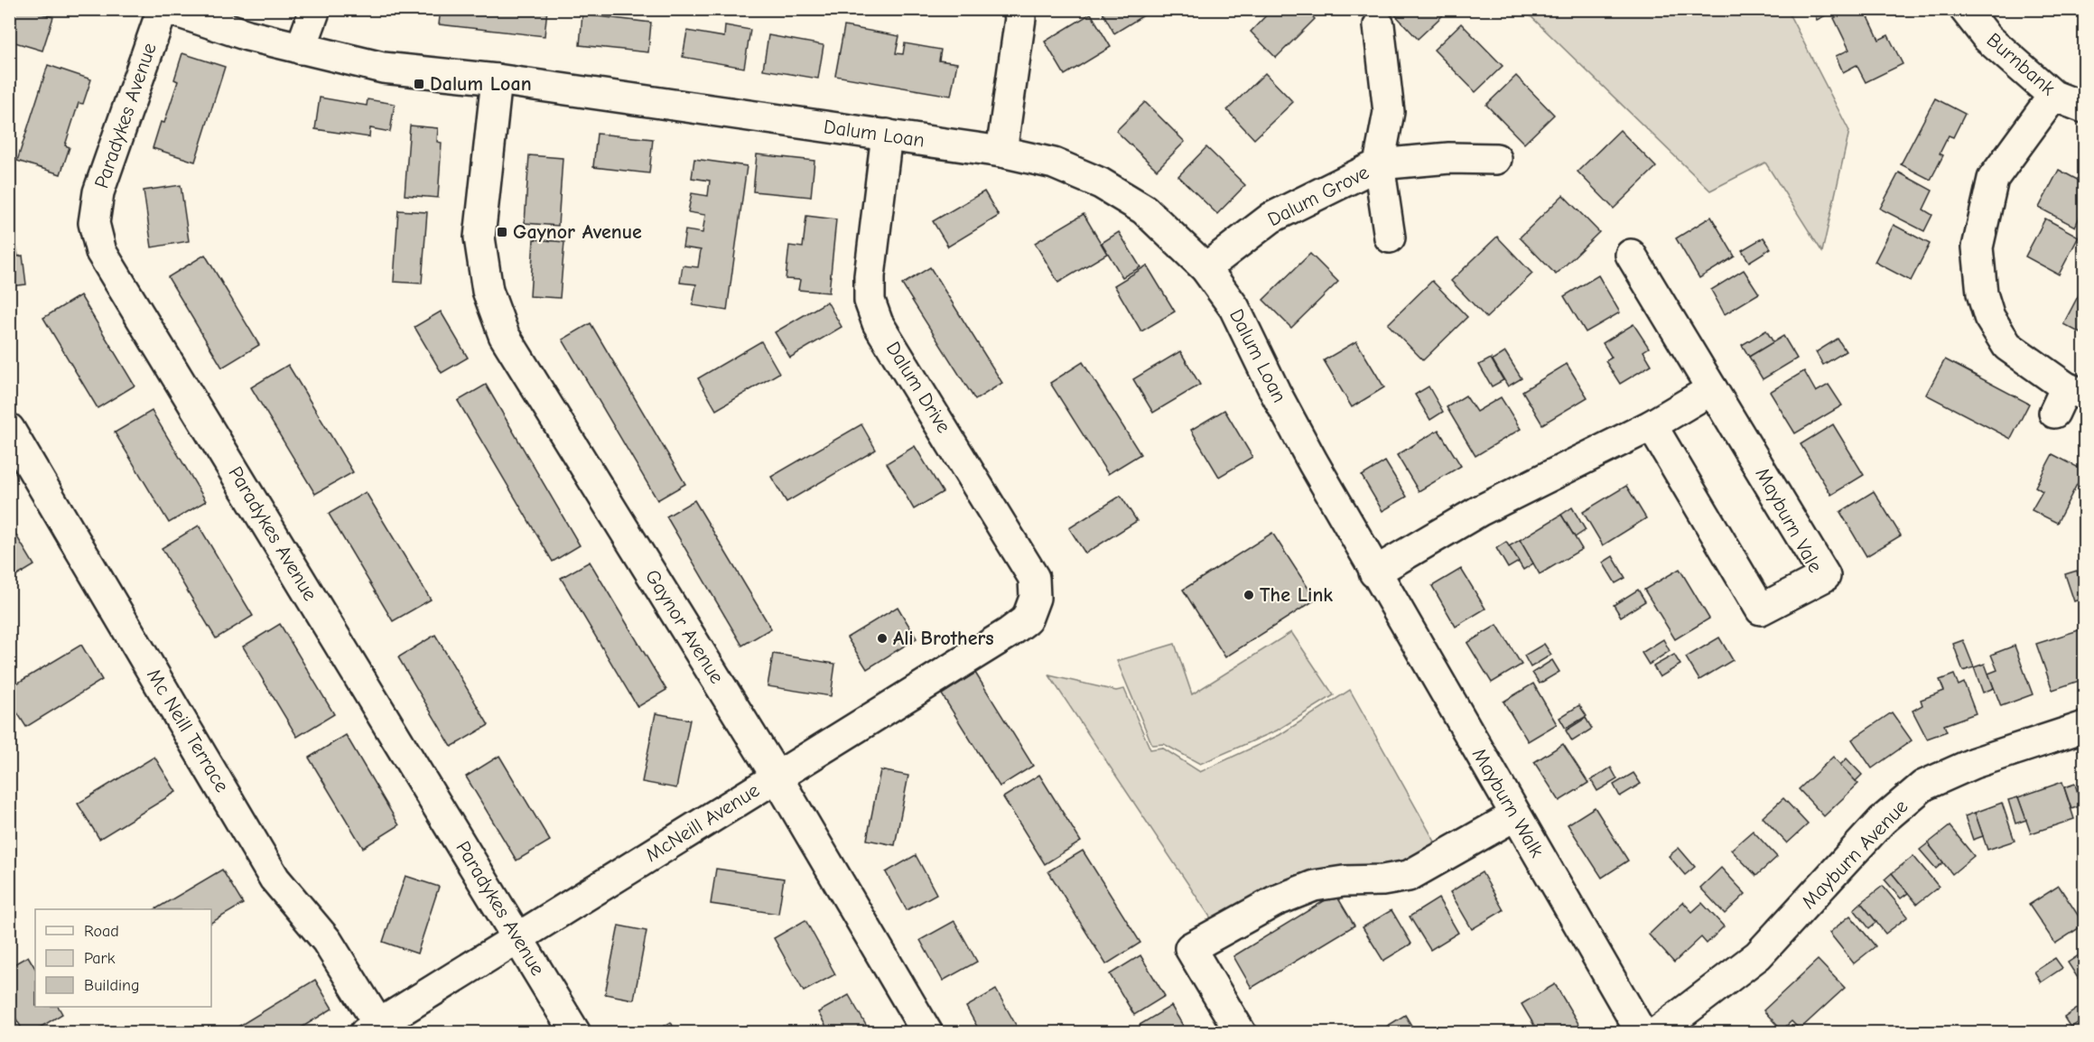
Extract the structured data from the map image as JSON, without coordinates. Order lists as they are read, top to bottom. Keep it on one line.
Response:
{"streets":{"street":["Burnbank","Paradykes Avenue","Dalum Loan","Dalum Grove","Dalum Drive","Mayburn Vale","Gaynor Avenue","Mc Neill Terrace","Mayburn Walk","McNeill Avenue","Mayburn Avenue"]},"crossings":[["Paradykes Avenue","McNeill Avenue"],["Dalum Loan","Dalum Grove"],["Dalum Loan","Dalum Drive"],["Dalum Loan","Gaynor Avenue"],["Dalum Loan","Mayburn Walk"],["Dalum Drive","McNeill Avenue"],["Gaynor Avenue","McNeill Avenue"],["Mc Neill Terrace","McNeill Avenue"]],"places":{"transit":["Dalum Loan","Gaynor Avenue"],"other":["The Link","Ali Brothers"]},"legend":["Road","Park","Building"]}
